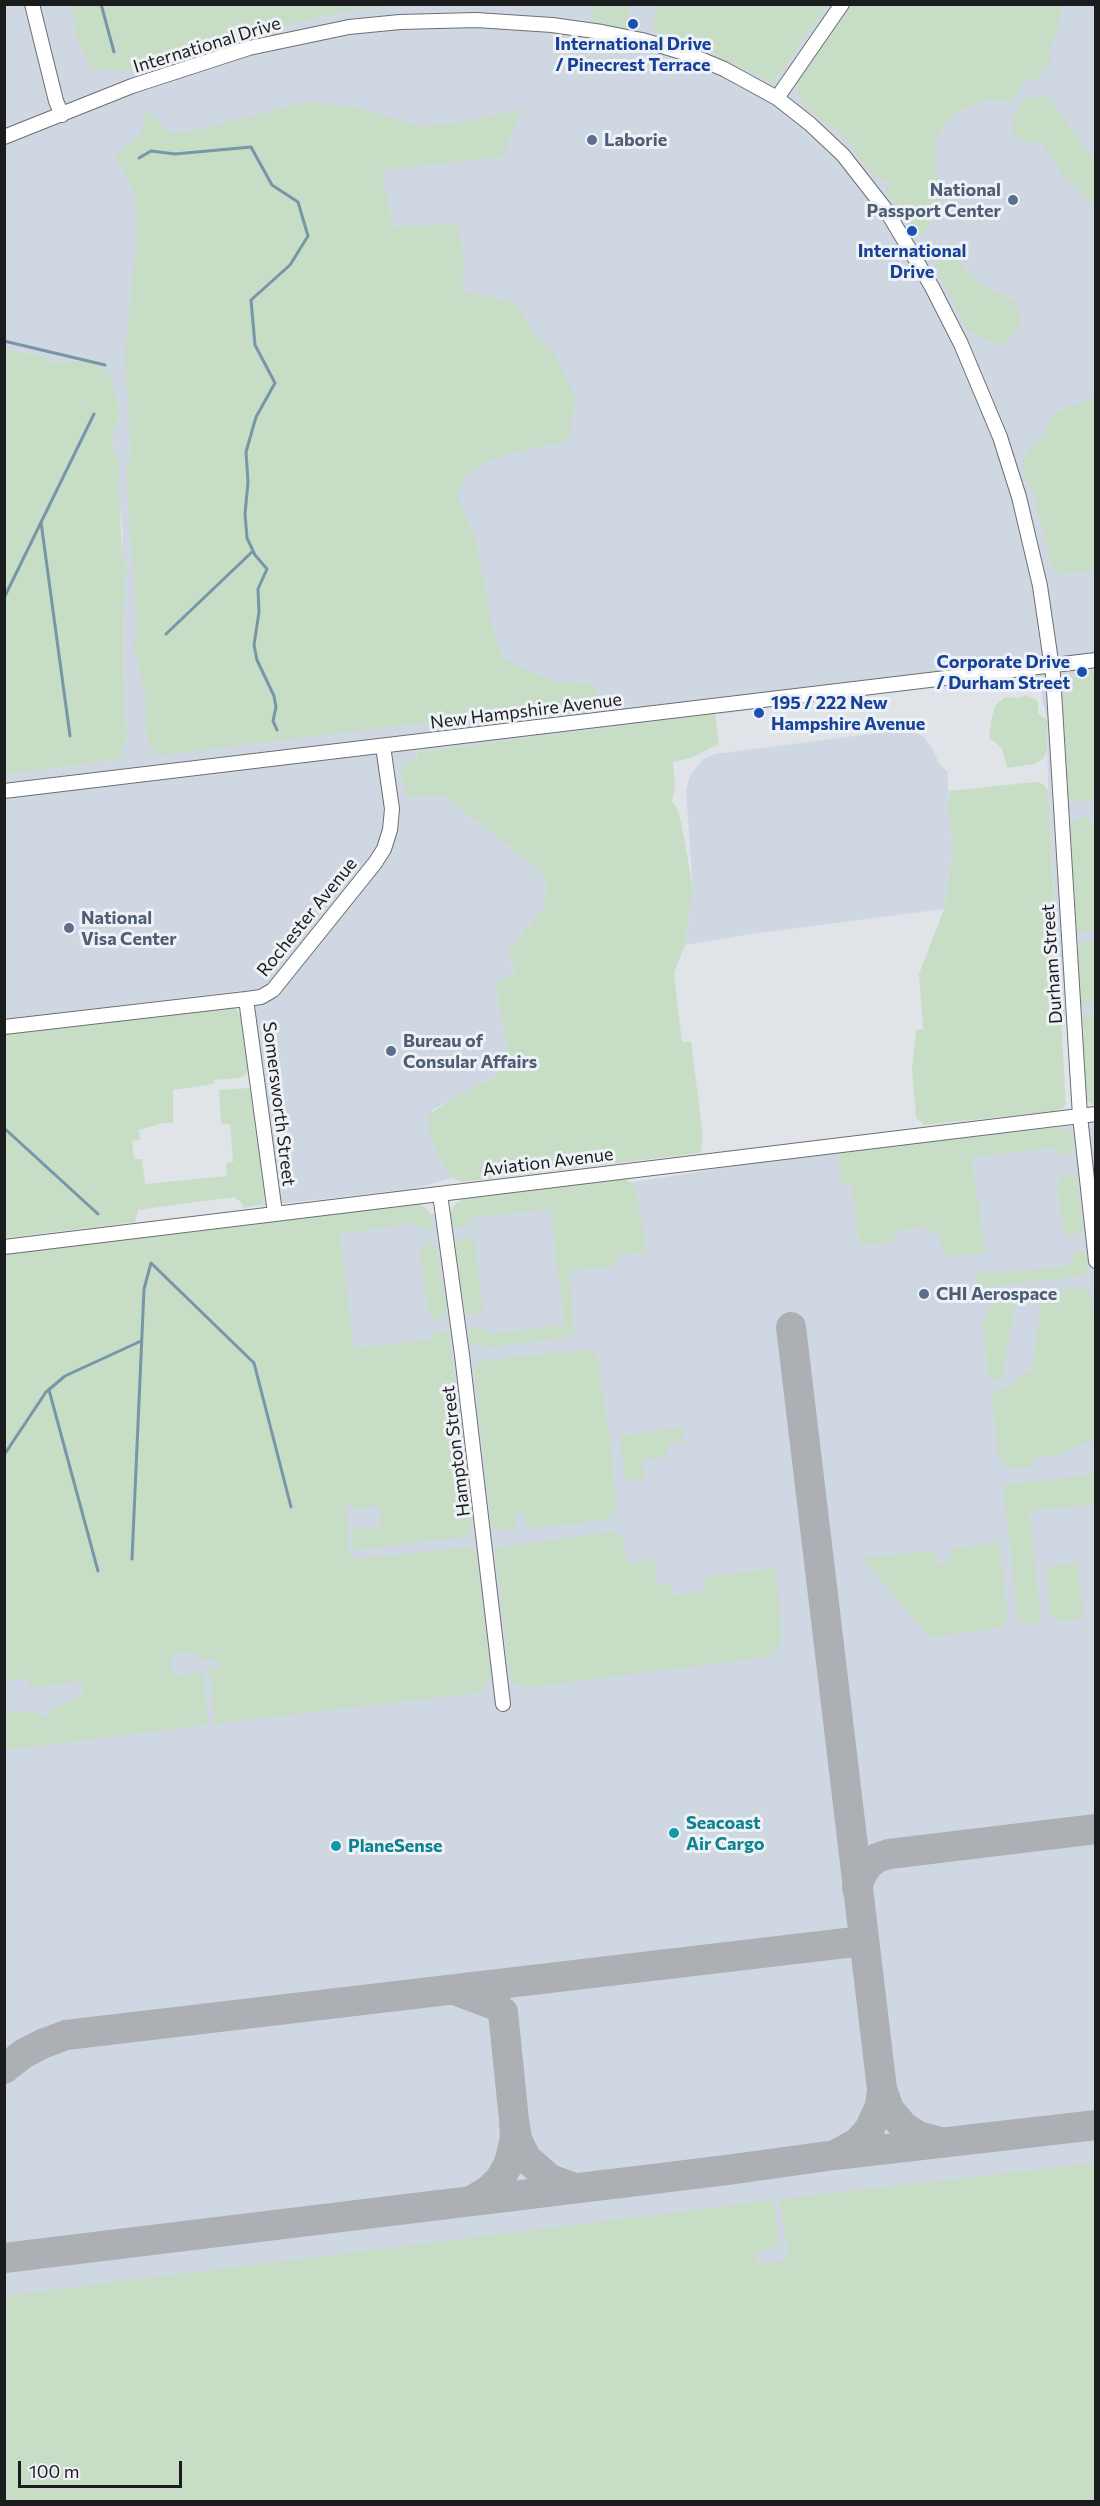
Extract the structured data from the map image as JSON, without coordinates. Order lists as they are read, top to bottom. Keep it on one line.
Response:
{"streets":{"street":["International Drive","New Hampshire Avenue","Rochester Avenue","Durham Street","Somersworth Street","Aviation Avenue","Hampton Street"]},"crossings":[["International Drive","New Hampshire Avenue"],["International Drive","Durham Street"],["New Hampshire Avenue","Rochester Avenue"],["New Hampshire Avenue","Durham Street"],["Rochester Avenue","Somersworth Street"],["Durham Street","Aviation Avenue"],["Somersworth Street","Aviation Avenue"],["Aviation Avenue","Hampton Street"]],"places":["International Drive / Pinecrest Terrace","Laborie","National Passport Center","International Drive","Corporate Drive / Durham Street","195 / 222 New Hampshire Avenue","National Visa Center","Bureau of Consular Affairs","CHI Aerospace","Seacoast Air Cargo","PlaneSense"],"scale_bar":"100 m"}
